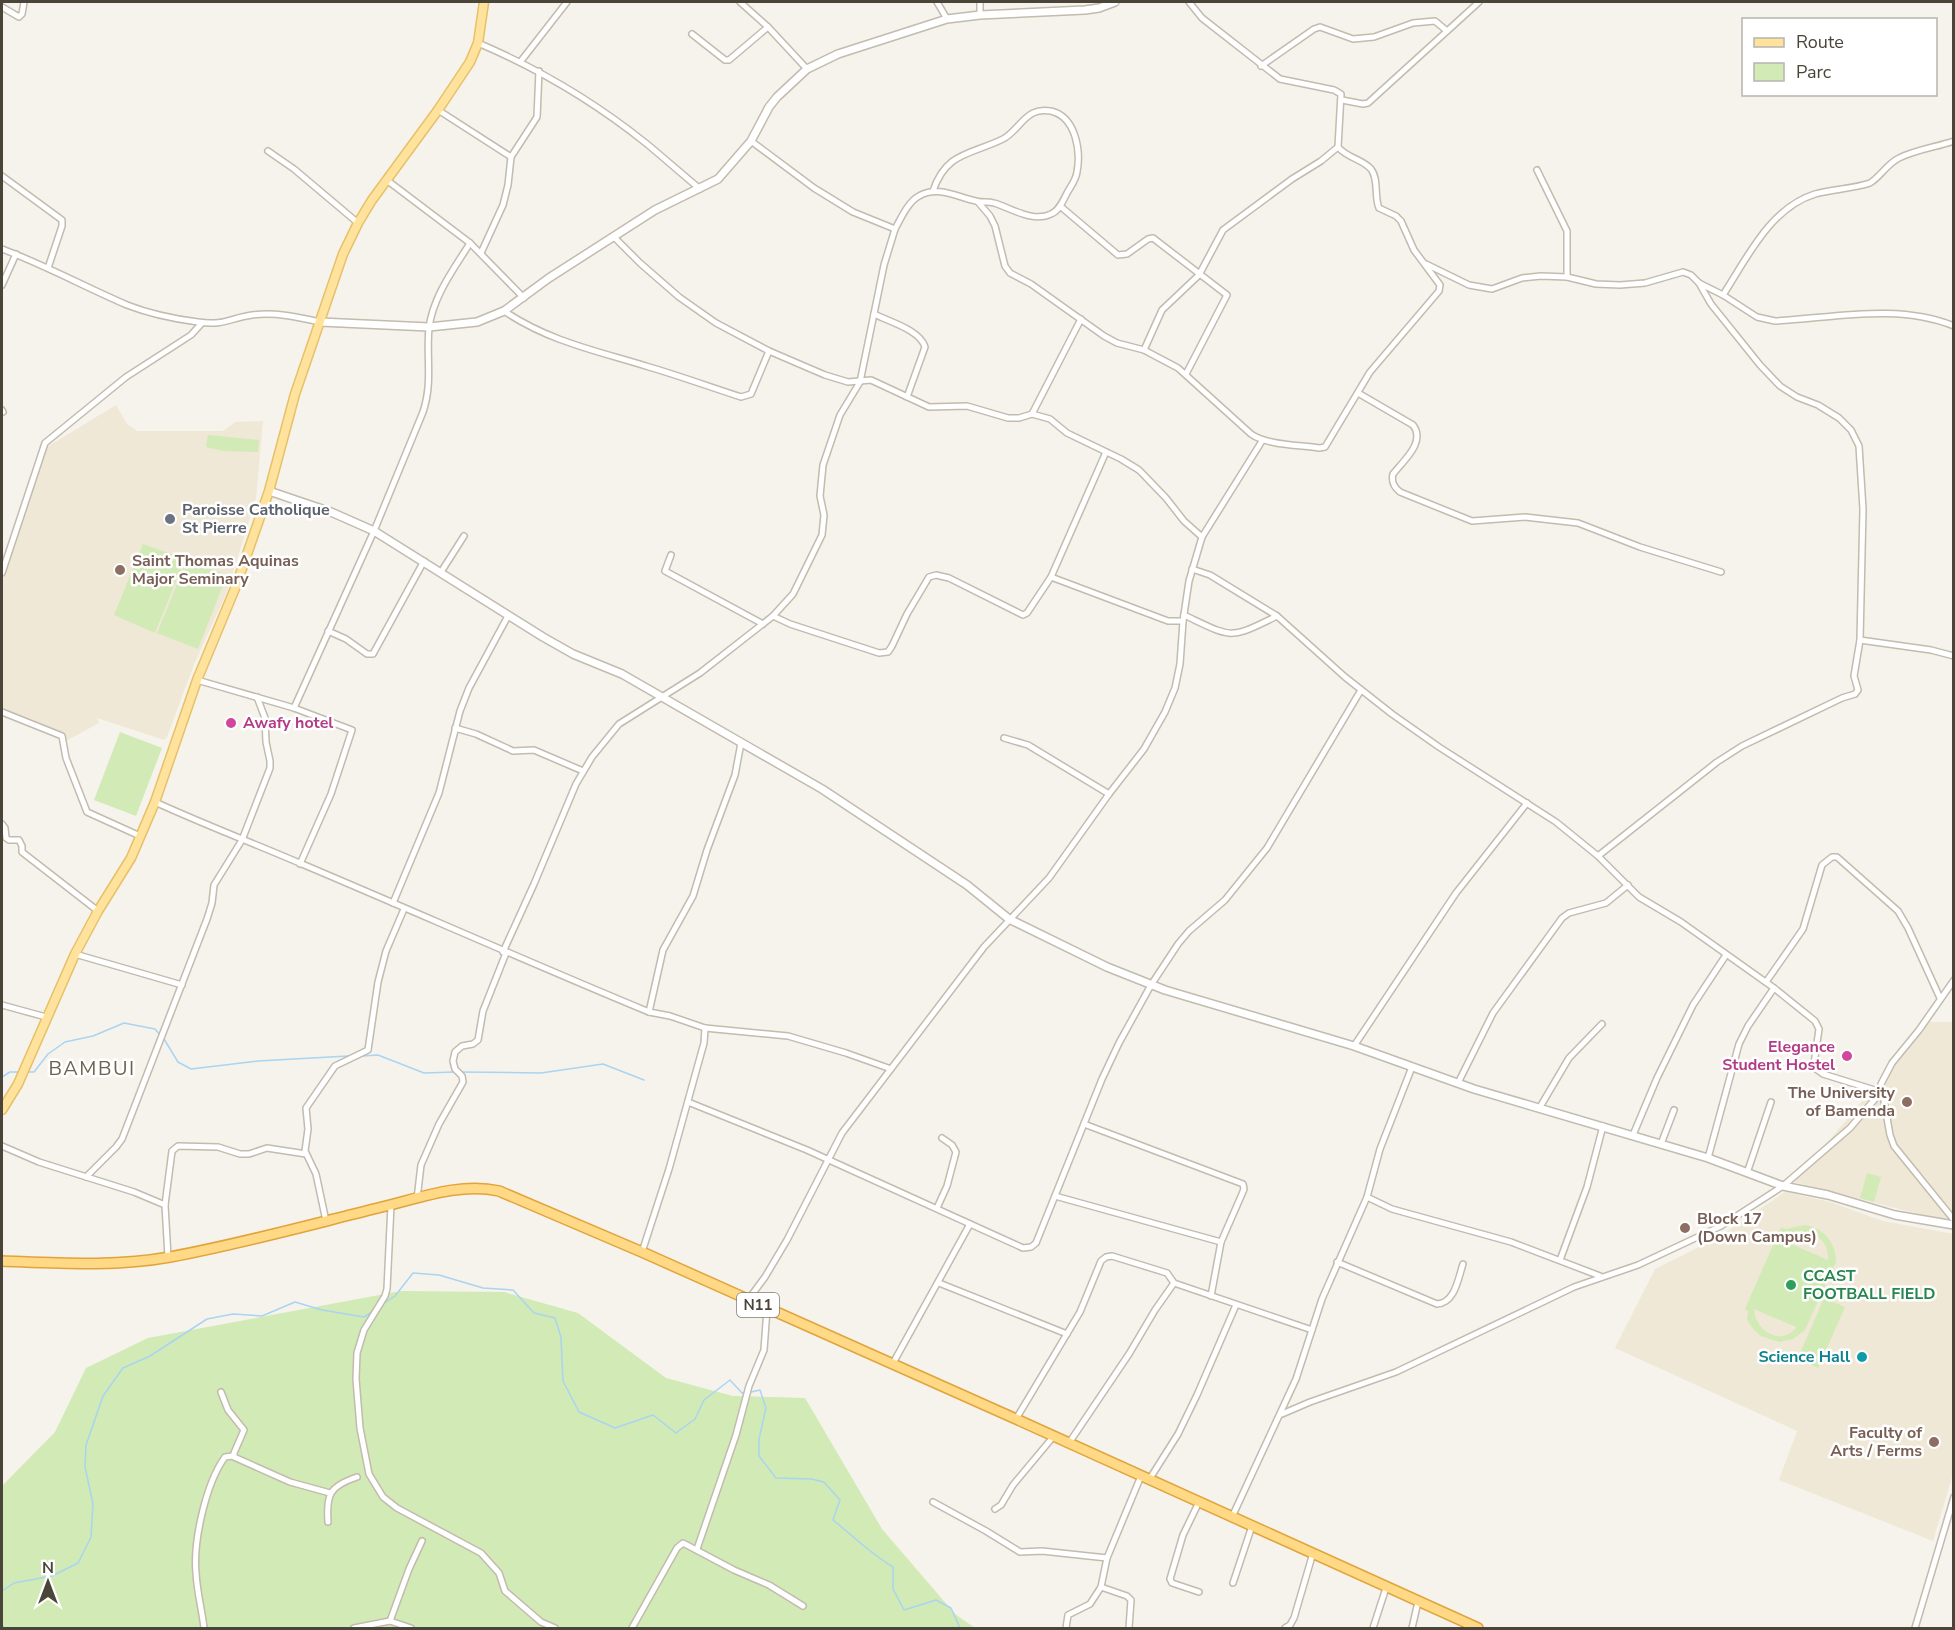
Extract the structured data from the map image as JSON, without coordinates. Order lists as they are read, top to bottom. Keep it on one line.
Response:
{"streets":{"highway":["N11"]},"districts":["BAMBUI"],"places":["Paroisse Catholique St Pierre","Saint Thomas Aquinas Major Seminary","Awafy hotel","Elegance Student Hostel","The University of Bamenda","Block 17 (Down Campus)","CCAST FOOTBALL FIELD","Science Hall","Faculty of Arts / Ferms"],"legend":["Route","Parc"],"north":"top"}
